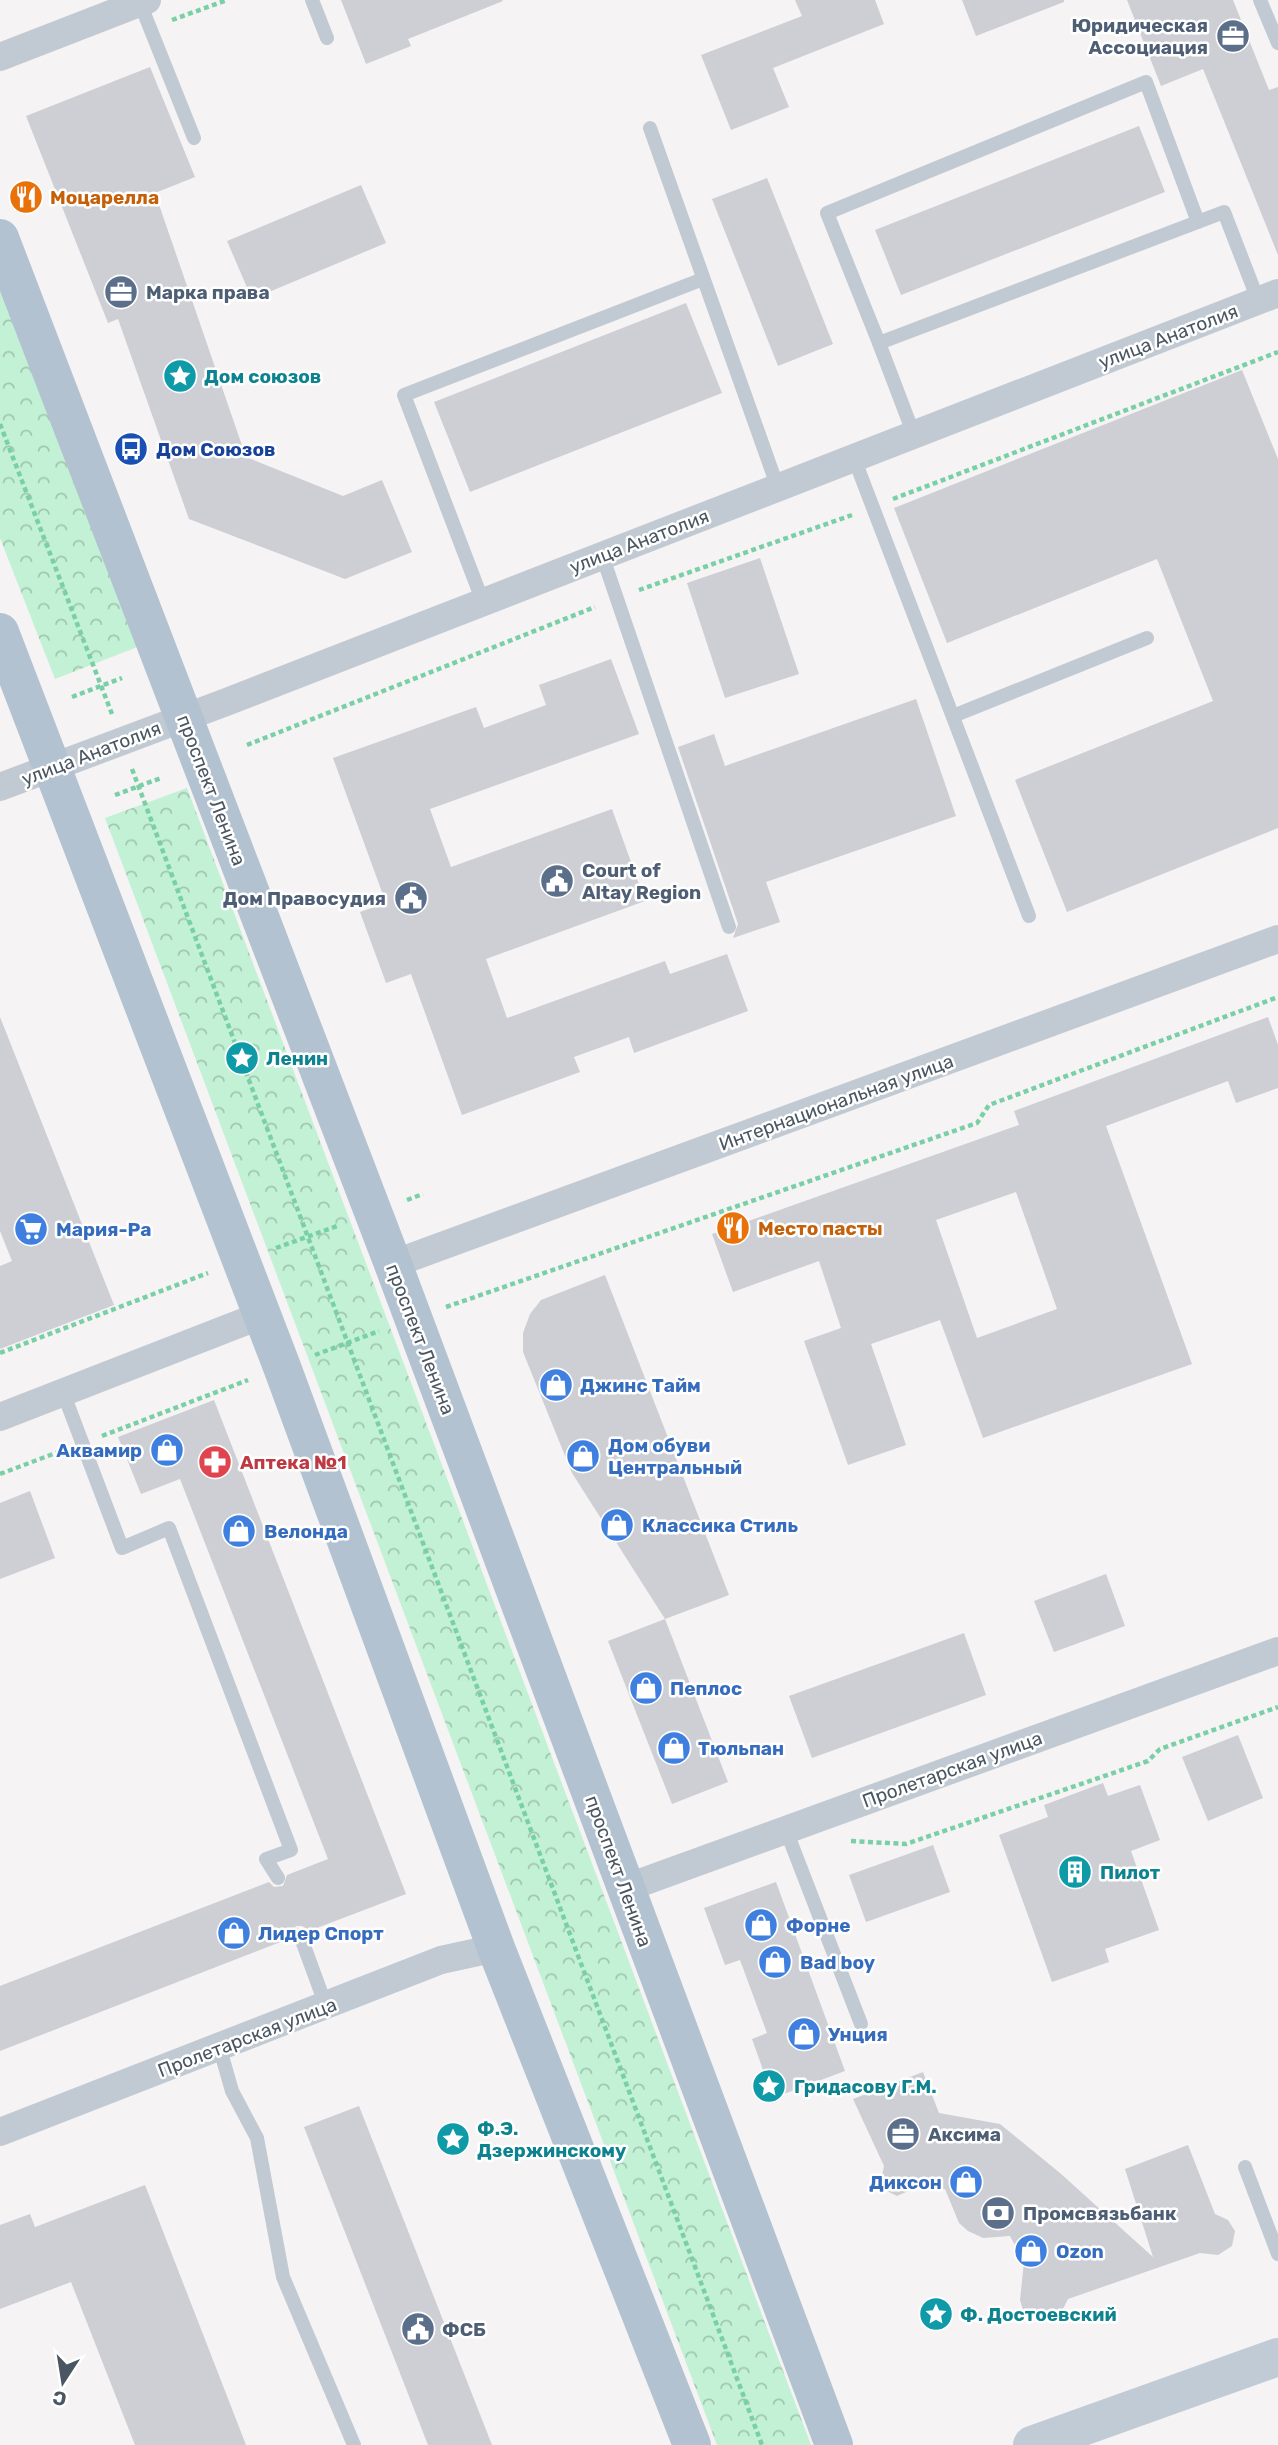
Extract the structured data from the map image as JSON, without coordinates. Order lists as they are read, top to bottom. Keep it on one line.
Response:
{"streets":{"main road":["проспект Ленина"],"street":["улица Анатолия","Интернациональная улица","Пролетарская улица"]},"crossings":[["улица Анатолия","проспект Ленина"],["проспект Ленина","Интернациональная улица"],["проспект Ленина","Пролетарская улица"]],"places":{"office":["Юридическая Ассоциация","Марка права","Аксима"],"restaurant":["Моцарелла","Место пасты"],"place":["Дом союзов","Ленин","Гридасову Г.М.","Ф.Э. Дзержинскому","Ф. Достоевский"],"bus stop":["Дом Союзов"],"public building":["Court of Altay Region","Дом Правосудия","ФСБ"],"supermarket":["Мария-Ра"],"shop":["Джинс Тайм","Аквамир","Дом обуви Центральный","Классика Стиль","Велонда","Пеплос","Тюльпан","Форне","Лидер Спорт","Bad boy","Унция","Диксон","Ozon"],"pharmacy":["Аптека №1"],"building":["Пилот"],"bank":["Промсвязьбанк"]},"north":"bottom"}
